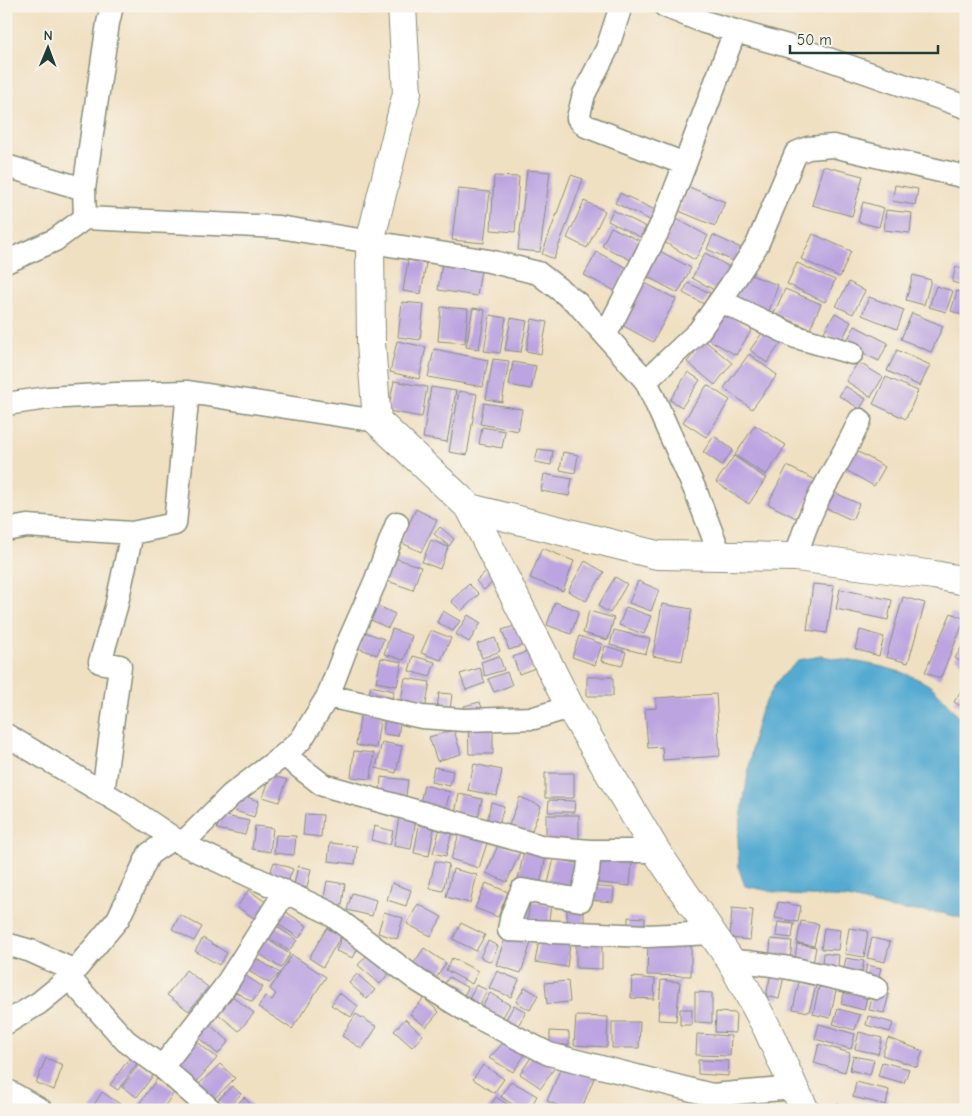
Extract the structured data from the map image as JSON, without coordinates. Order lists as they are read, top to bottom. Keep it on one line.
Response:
{"scale_bar":"50 m","north":"top"}
